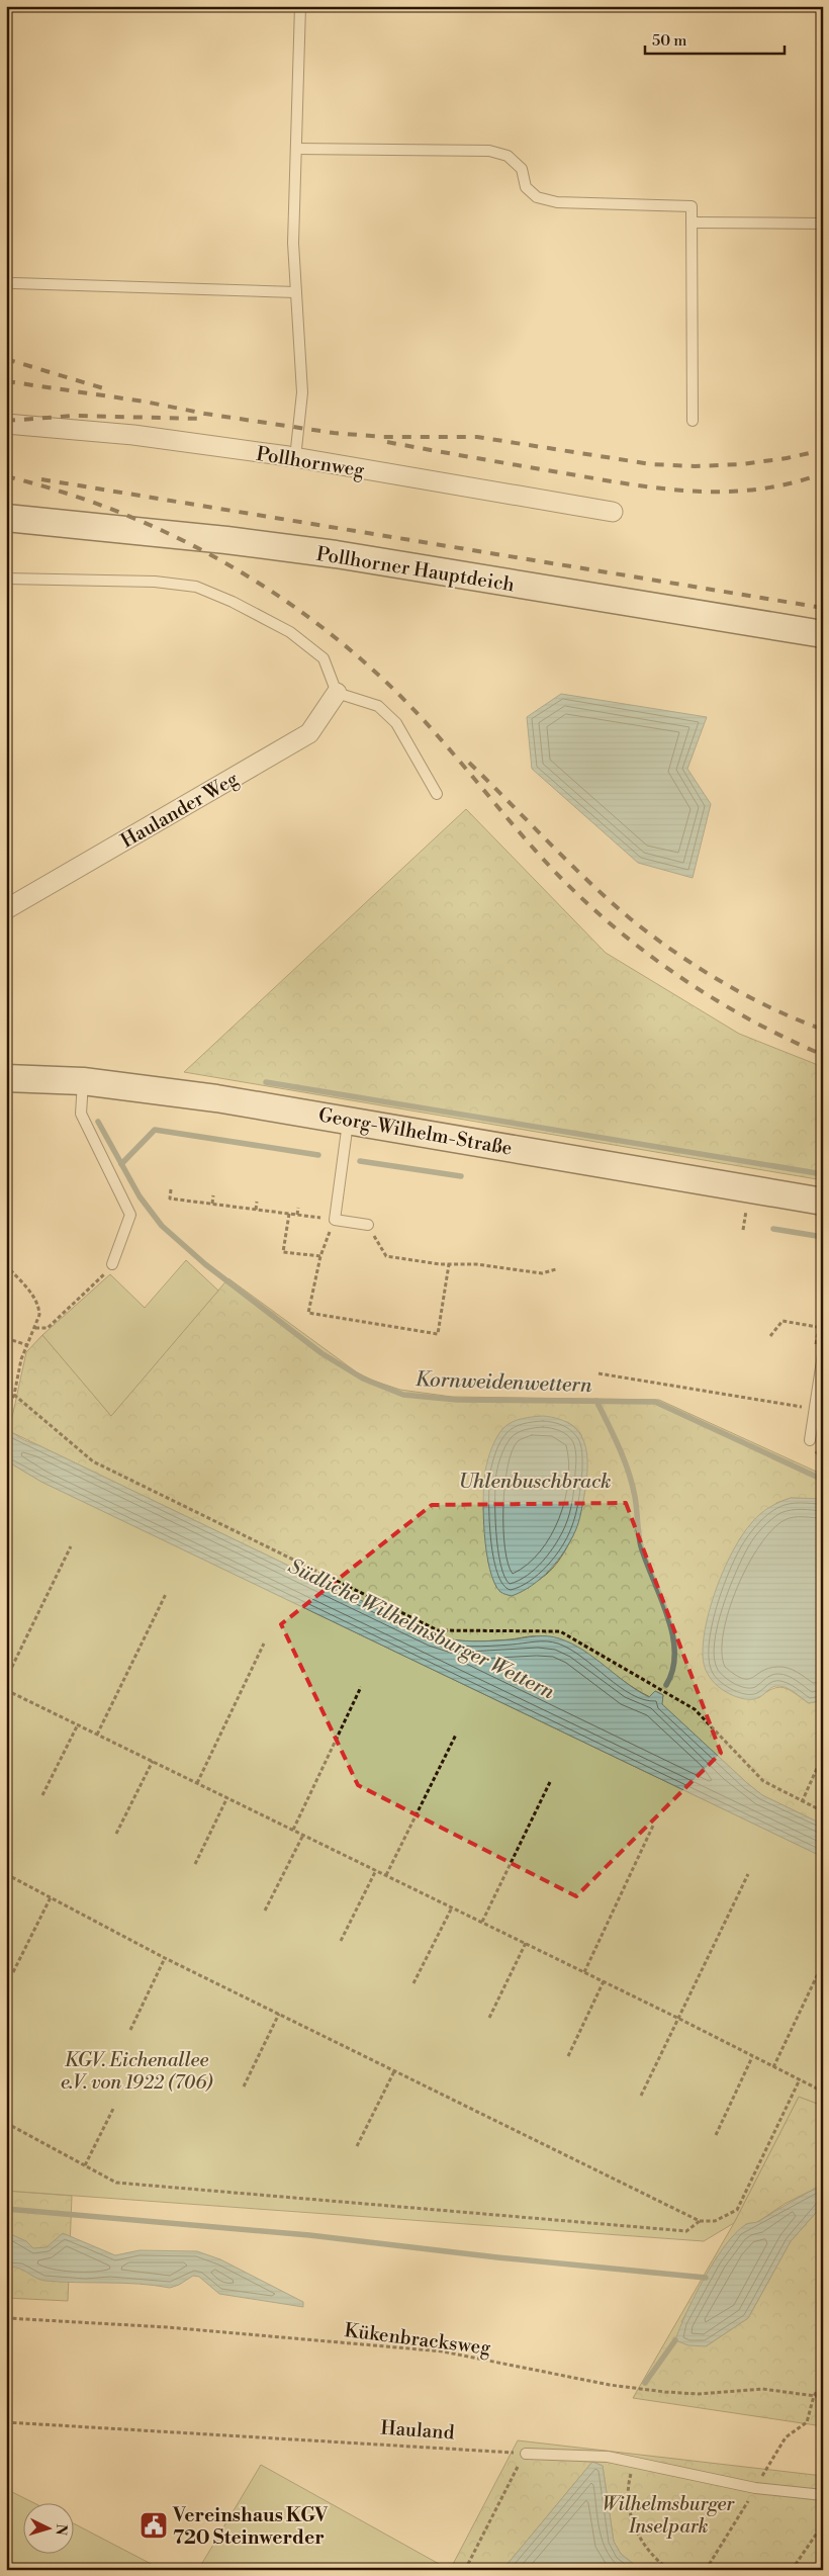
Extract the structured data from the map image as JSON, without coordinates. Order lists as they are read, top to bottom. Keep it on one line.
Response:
{"streets":{"main road":["Pollhorner Hauptdeich","Georg-Wilhelm-Straße"],"street":["Pollhornweg","Haulander Weg"],"path":["Kükenbracksweg","Hauland"]},"water":["Kornweidenwettern","Uhlenbuschbrack","Südliche Wilhelmsburger Wettern"],"parks":["KGV. Eichenallee e.V. von 1922 (706)","Wilhelmsburger Inselpark"],"places":{"public building":["Vereinshaus KGV 720 Steinwerder"]},"scale_bar":"50 m","north":"right"}
